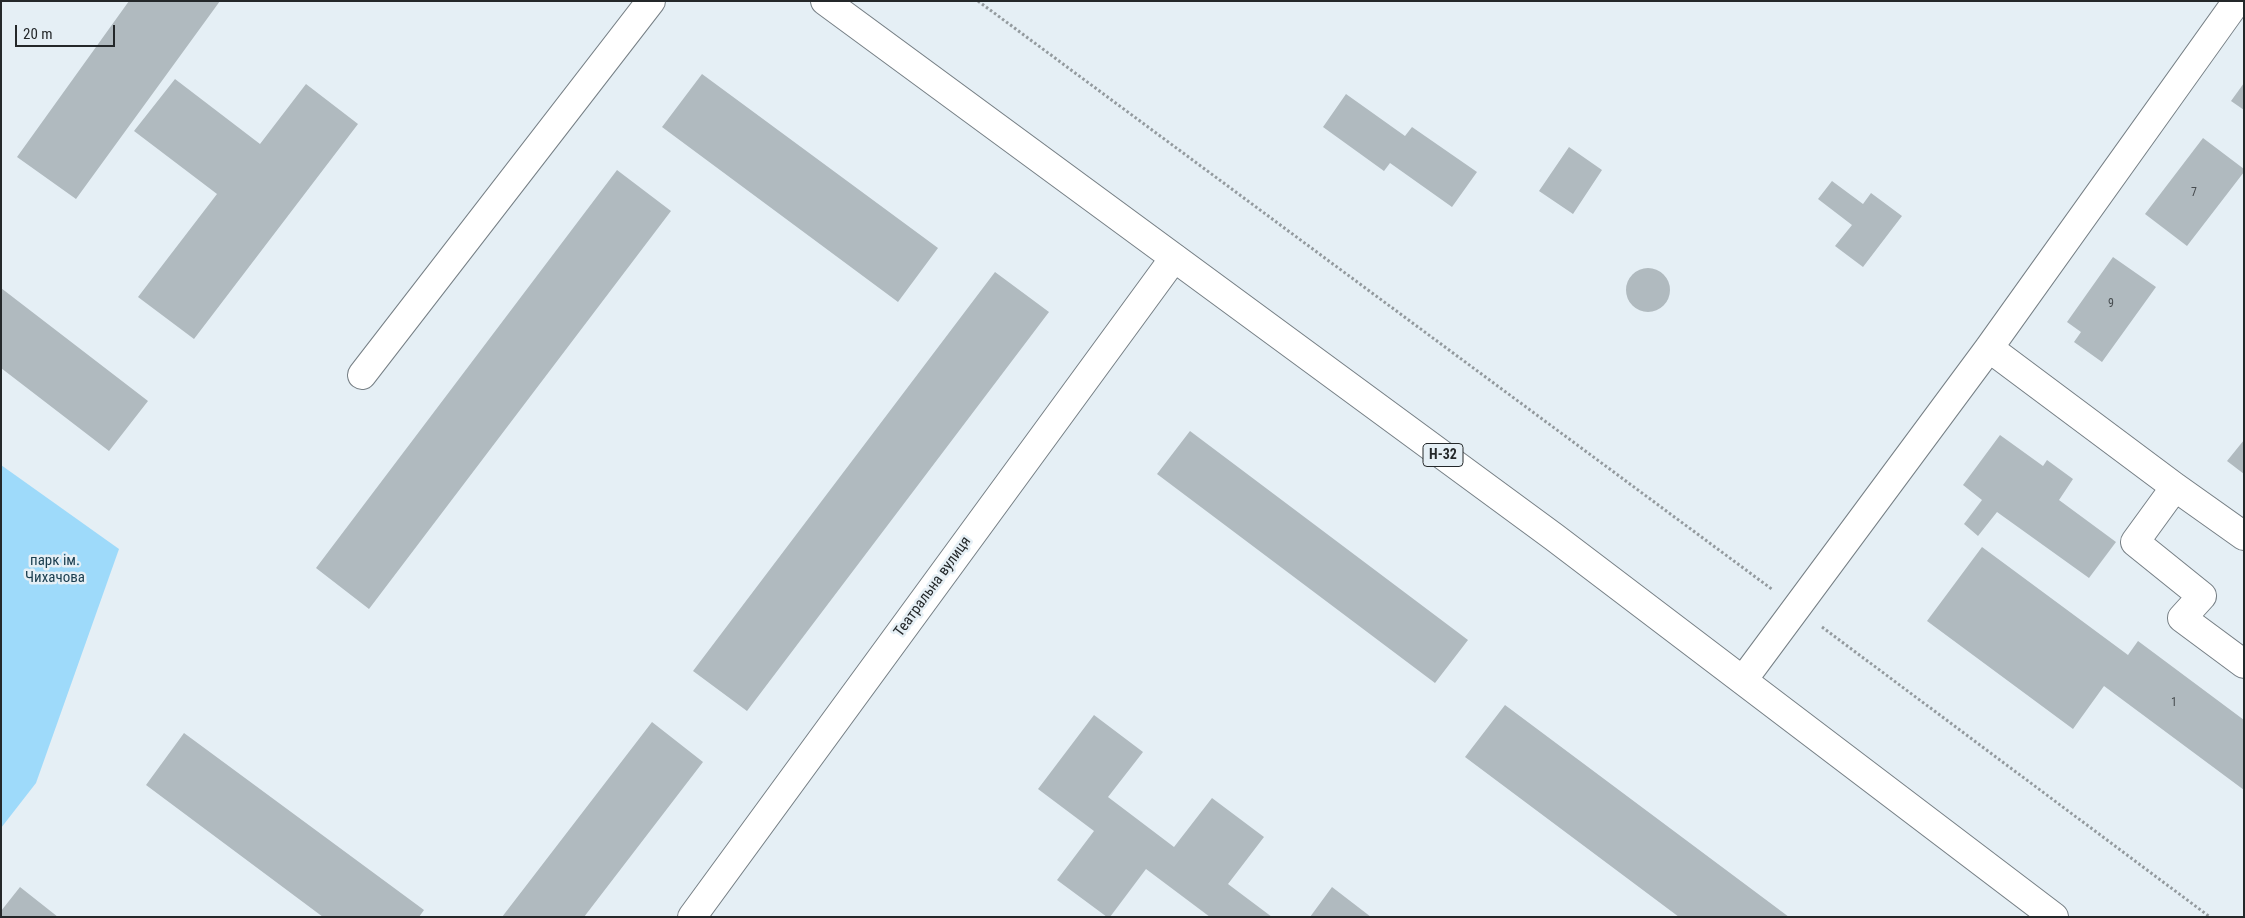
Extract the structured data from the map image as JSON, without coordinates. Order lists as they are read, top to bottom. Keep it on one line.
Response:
{"streets":{"street":["Н-32","Театральна вулиця"]},"crossings":[["Н-32","Театральна вулиця"]],"parks":["парк ім. Чихачова"],"house_numbers":["7","9","1"],"scale_bar":"20 m"}
